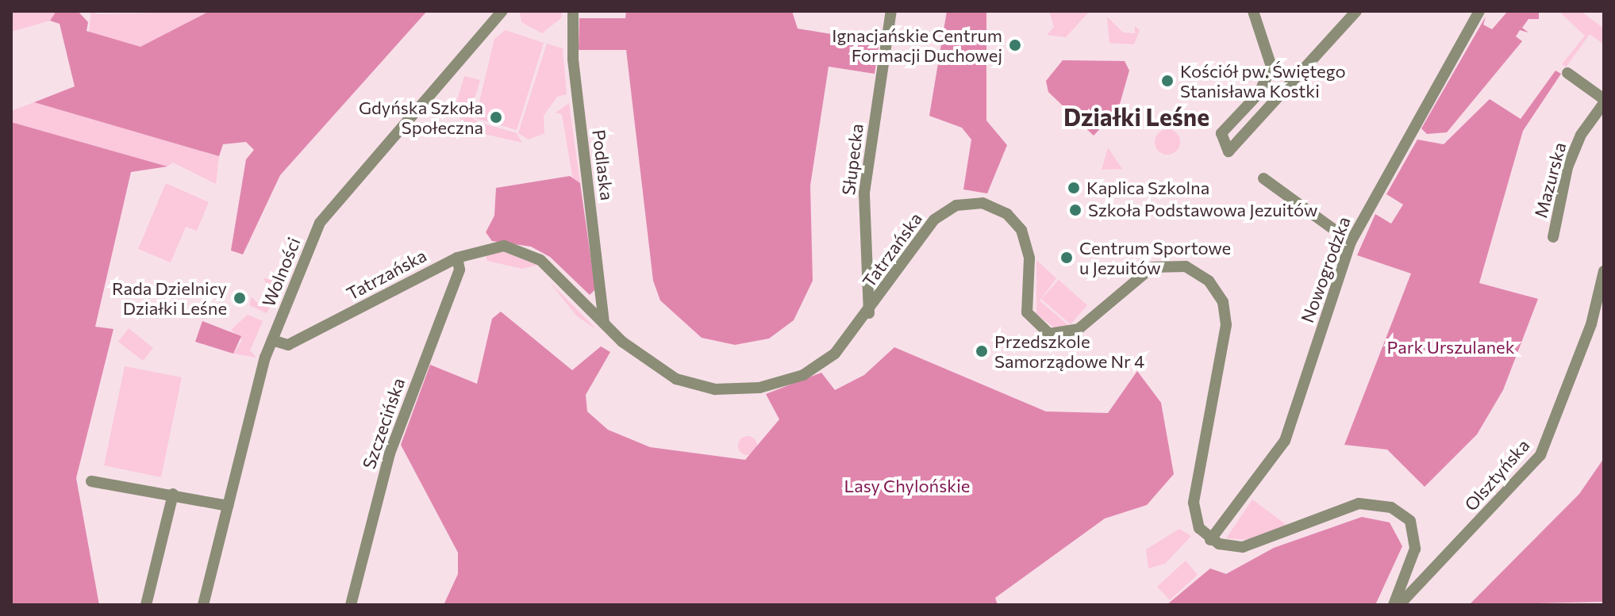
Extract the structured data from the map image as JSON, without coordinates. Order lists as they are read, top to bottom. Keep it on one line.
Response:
{"streets":{"street":["Słupecka","Podlaska","Mazurska","Tatrzańska","Nowogrodzka","Wolności","Szczecińska","Olsztyńska"]},"crossings":[["Słupecka","Tatrzańska"],["Podlaska","Tatrzańska"],["Tatrzańska","Nowogrodzka"],["Tatrzańska","Wolności"],["Tatrzańska","Szczecińska"]],"districts":["Działki Leśne"],"parks":["Park Urszulanek","Lasy Chylońskie"],"places":["Ignacjańskie Centrum Formacji Duchowej","Kościół pw. Świętego Stanisława Kostki","Gdyńska Szkoła Społeczna","Kaplica Szkolna","Szkoła Podstawowa Jezuitów","Centrum Sportowe u Jezuitów","Rada Dzielnicy Działki Leśne","Przedszkole Samorządowe Nr 4"]}
